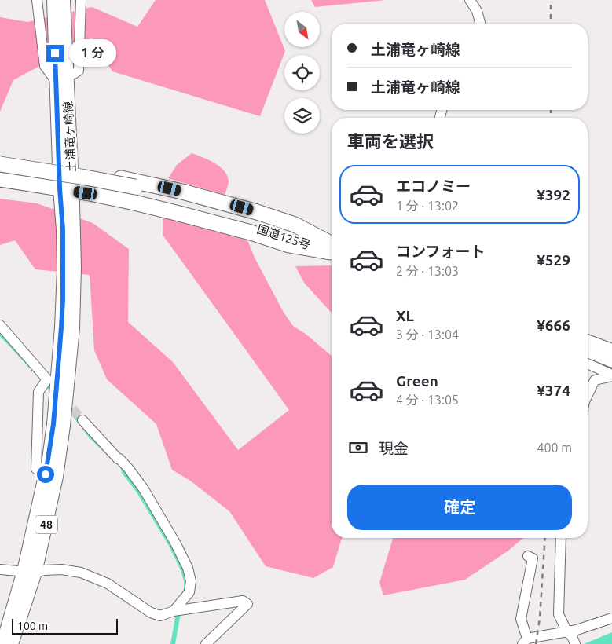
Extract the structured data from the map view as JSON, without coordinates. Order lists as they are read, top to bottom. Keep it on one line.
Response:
{"streets":{"highway":["国道125号"],"main road":["土浦竜ヶ崎線","48"]},"scale_bar":"100 m","north":"bottom right","page":{"banner":["土浦竜ヶ崎線","土浦竜ヶ崎線"],"bubble":"1 分","heading":"車両を選択","list":[{"name":"エコノミー","note":"1 分 · 13:02","value":"¥392"},{"name":"コンフォート","note":"2 分 · 13:03","value":"¥529"},{"name":"XL","note":"3 分 · 13:04","value":"¥666"},{"name":"Green","note":"4 分 · 13:05","value":"¥374"}],"pay":["現金","400 m"],"buttons":"確定","scale":"100 m"}}
